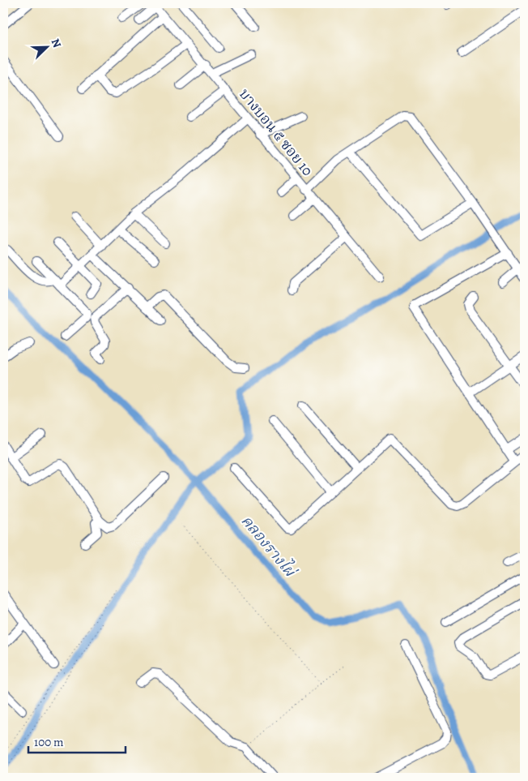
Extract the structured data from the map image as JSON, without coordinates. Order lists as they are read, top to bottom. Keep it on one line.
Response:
{"streets":{"street":["บางบอน ๕ ซอย 10"]},"water":["คลองรางไผ่"],"scale_bar":"100 m","north":"top right"}
